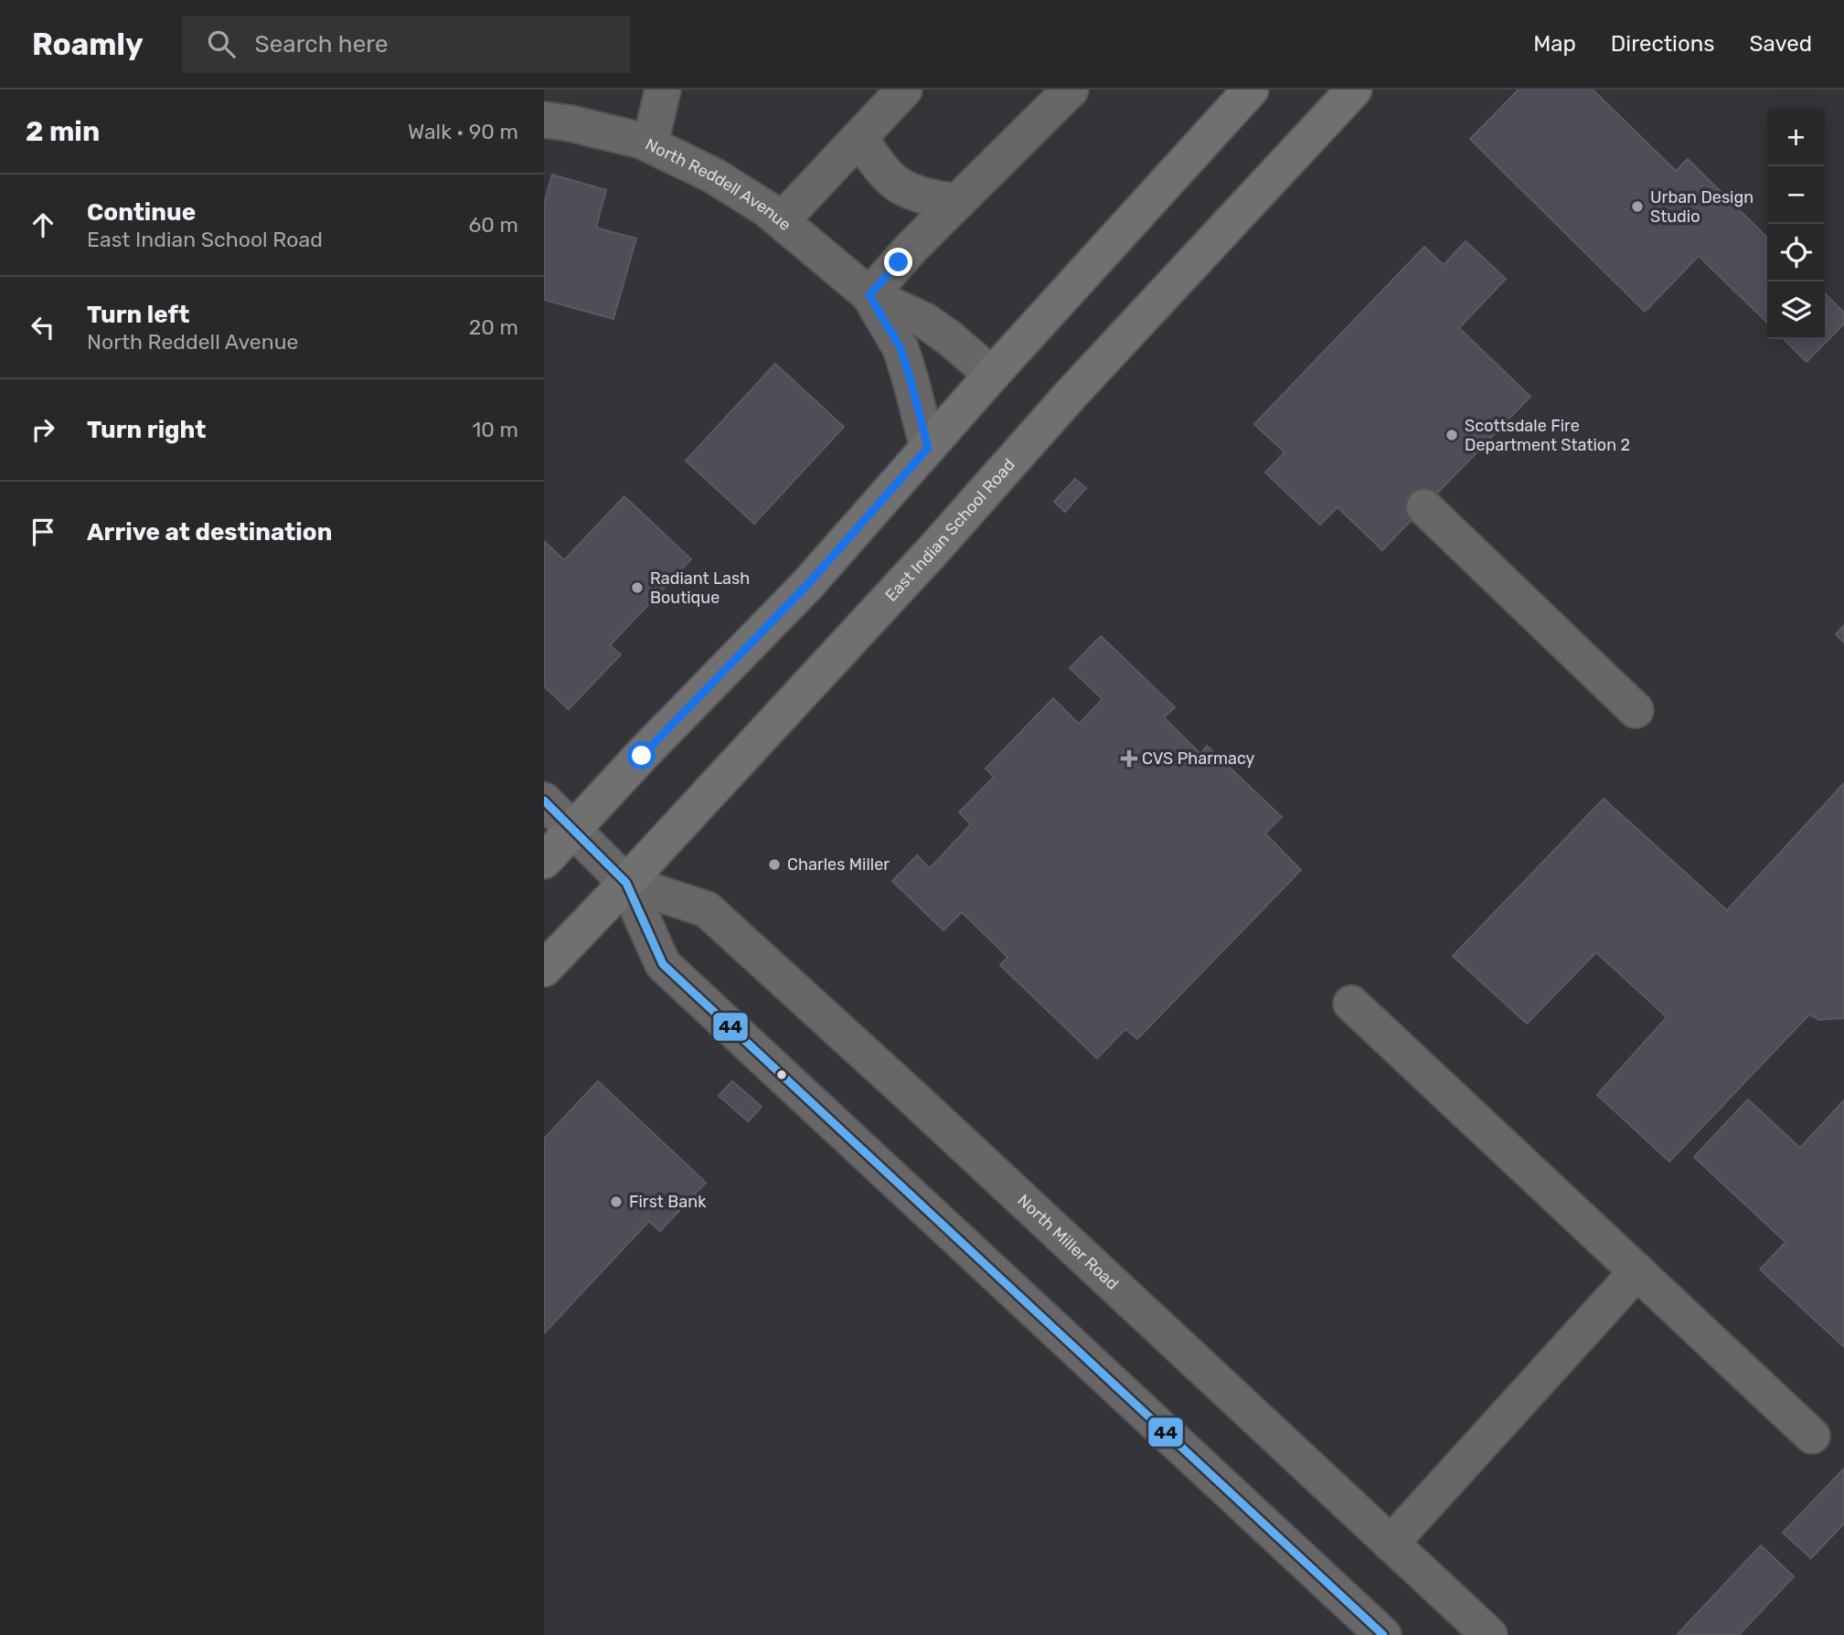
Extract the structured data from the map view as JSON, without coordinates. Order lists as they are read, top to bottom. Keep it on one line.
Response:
{"streets":{"main road":["East Indian School Road"],"street":["North Reddell Avenue","North Miller Road"]},"crossings":[["East Indian School Road","North Miller Road"]],"places":{"other":["Urban Design Studio","Scottsdale Fire Department Station 2","Radiant Lash Boutique","Charles Miller","First Bank"],"health":["CVS Pharmacy"]},"lines":["transit line 44"],"page":{"header":"Roamly","search":"Search here","nav":["Map","Directions","Saved"],"heading":["2 min","Walk · 90 m"],"map_buttons":["+","−"],"list":[["Continue","East Indian School Road","60 m"],["Turn left","North Reddell Avenue","20 m"],["Turn right","10 m"],"Arrive at destination"]}}
